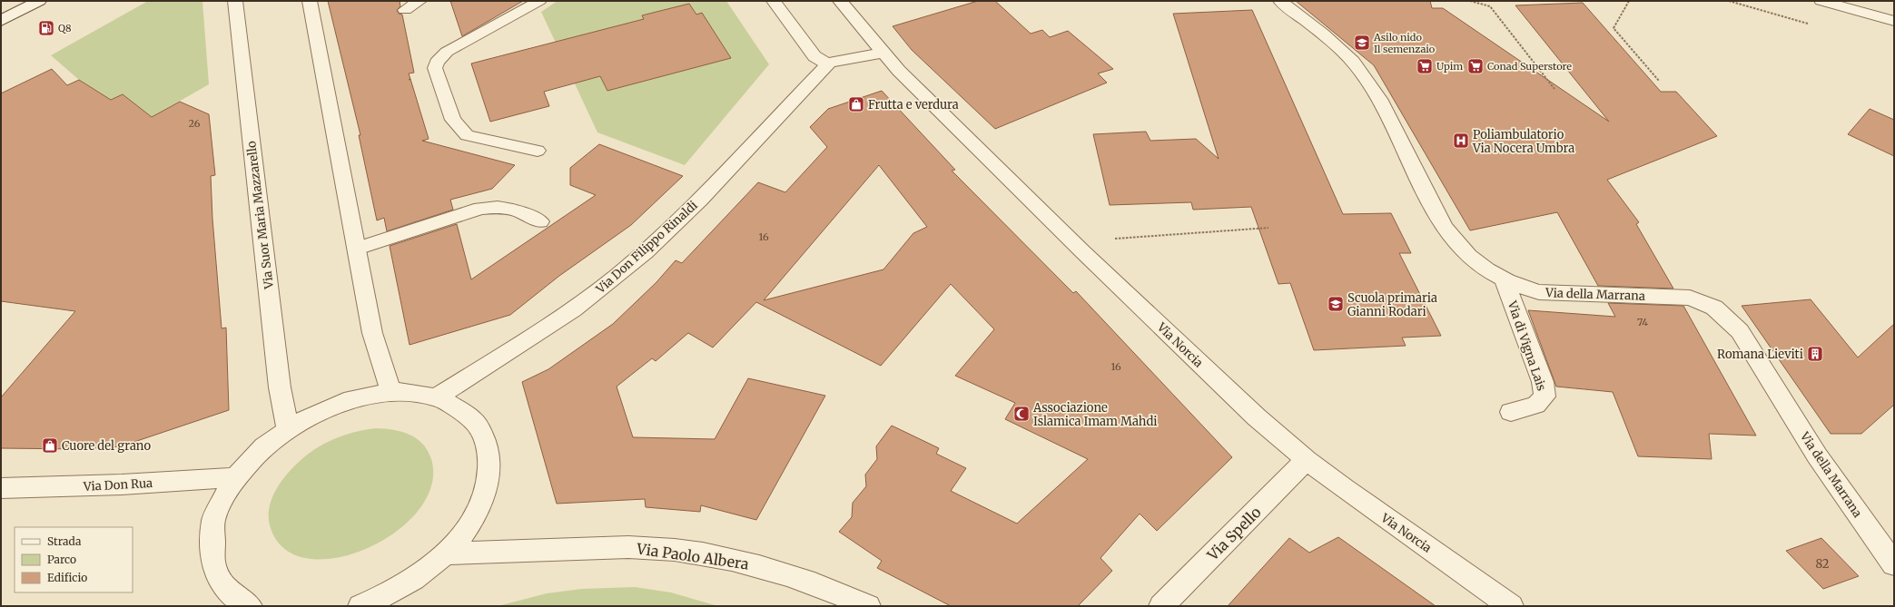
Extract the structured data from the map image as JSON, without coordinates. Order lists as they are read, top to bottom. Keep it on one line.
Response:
{"streets":{"street":["Via Suor Maria Mazzarello","Via Don Filippo Rinaldi","Via della Marrana","Via Norcia","Via di Vigna Lais","Via Don Rua","Via Spello","Via Paolo Albera"]},"crossings":[["Via della Marrana","Via di Vigna Lais"],["Via Norcia","Via Spello"]],"places":{"fuel station":["Q8"],"school or university":["Asilo nido Il semenzaio","Scuola primaria Gianni Rodari"],"supermarket":["Upim","Conad Superstore"],"shop":["Frutta e verdura","Cuore del grano"],"hospital":["Poliambulatorio Via Nocera Umbra"],"building":["Romana Lieviti"],"mosque":["Associazione Islamica Imam Mahdi"]},"house_numbers":["26","16","74","16","82"],"legend":["Strada","Parco","Edificio"]}
